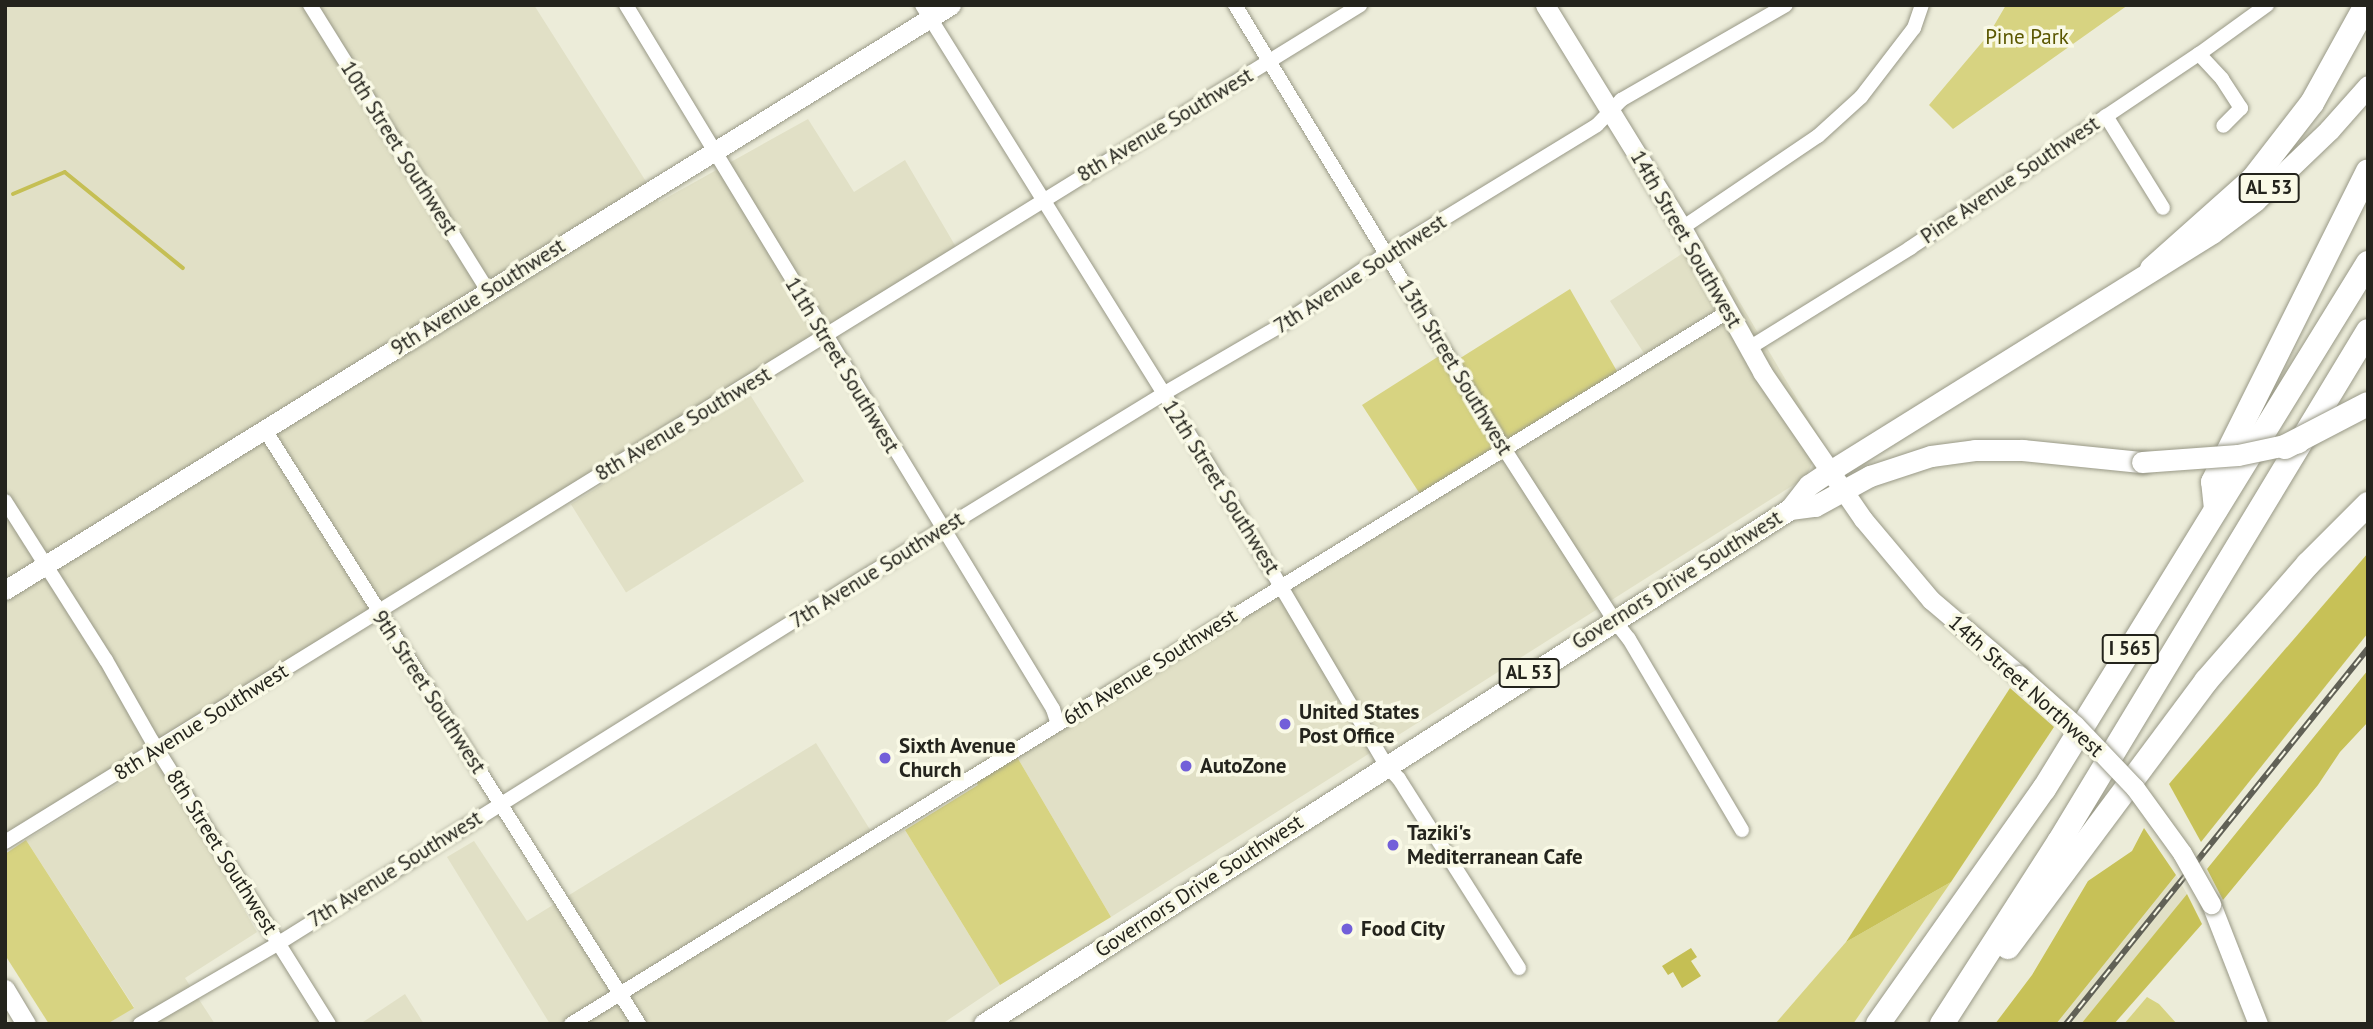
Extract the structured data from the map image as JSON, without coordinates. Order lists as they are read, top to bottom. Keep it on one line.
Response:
{"streets":{"highway":["I 565"],"main road":["AL 53","Governors Drive Southwest"],"street":["8th Avenue Southwest","10th Street Southwest","Pine Avenue Southwest","14th Street Southwest","7th Avenue Southwest","9th Avenue Southwest","11th Street Southwest","13th Street Southwest","12th Street Southwest","6th Avenue Southwest","14th Street Northwest","9th Street Southwest","8th Street Southwest"]},"crossings":[["8th Avenue Southwest","11th Street Southwest"],["8th Avenue Southwest","13th Street Southwest"],["8th Avenue Southwest","12th Street Southwest"],["8th Avenue Southwest","9th Street Southwest"],["8th Avenue Southwest","8th Street Southwest"],["10th Street Southwest","9th Avenue Southwest"],["Pine Avenue Southwest","14th Street Southwest"],["AL 53","Governors Drive Southwest"],["AL 53","14th Street Northwest"],["14th Street Southwest","7th Avenue Southwest"],["14th Street Southwest","Governors Drive Southwest"],["14th Street Southwest","6th Avenue Southwest"],["14th Street Southwest","14th Street Northwest"],["7th Avenue Southwest","11th Street Southwest"],["7th Avenue Southwest","13th Street Southwest"],["7th Avenue Southwest","12th Street Southwest"],["7th Avenue Southwest","9th Street Southwest"],["7th Avenue Southwest","8th Street Southwest"],["9th Avenue Southwest","11th Street Southwest"],["9th Avenue Southwest","12th Street Southwest"],["9th Avenue Southwest","9th Street Southwest"],["9th Avenue Southwest","8th Street Southwest"],["11th Street Southwest","6th Avenue Southwest"],["13th Street Southwest","Governors Drive Southwest"],["13th Street Southwest","6th Avenue Southwest"],["12th Street Southwest","Governors Drive Southwest"],["12th Street Southwest","6th Avenue Southwest"],["Governors Drive Southwest","14th Street Northwest"],["6th Avenue Southwest","9th Street Southwest"]],"parks":["Pine Park"],"places":["United States Post Office","Sixth Avenue Church","AutoZone","Taziki's Mediterranean Cafe","Food City"]}
